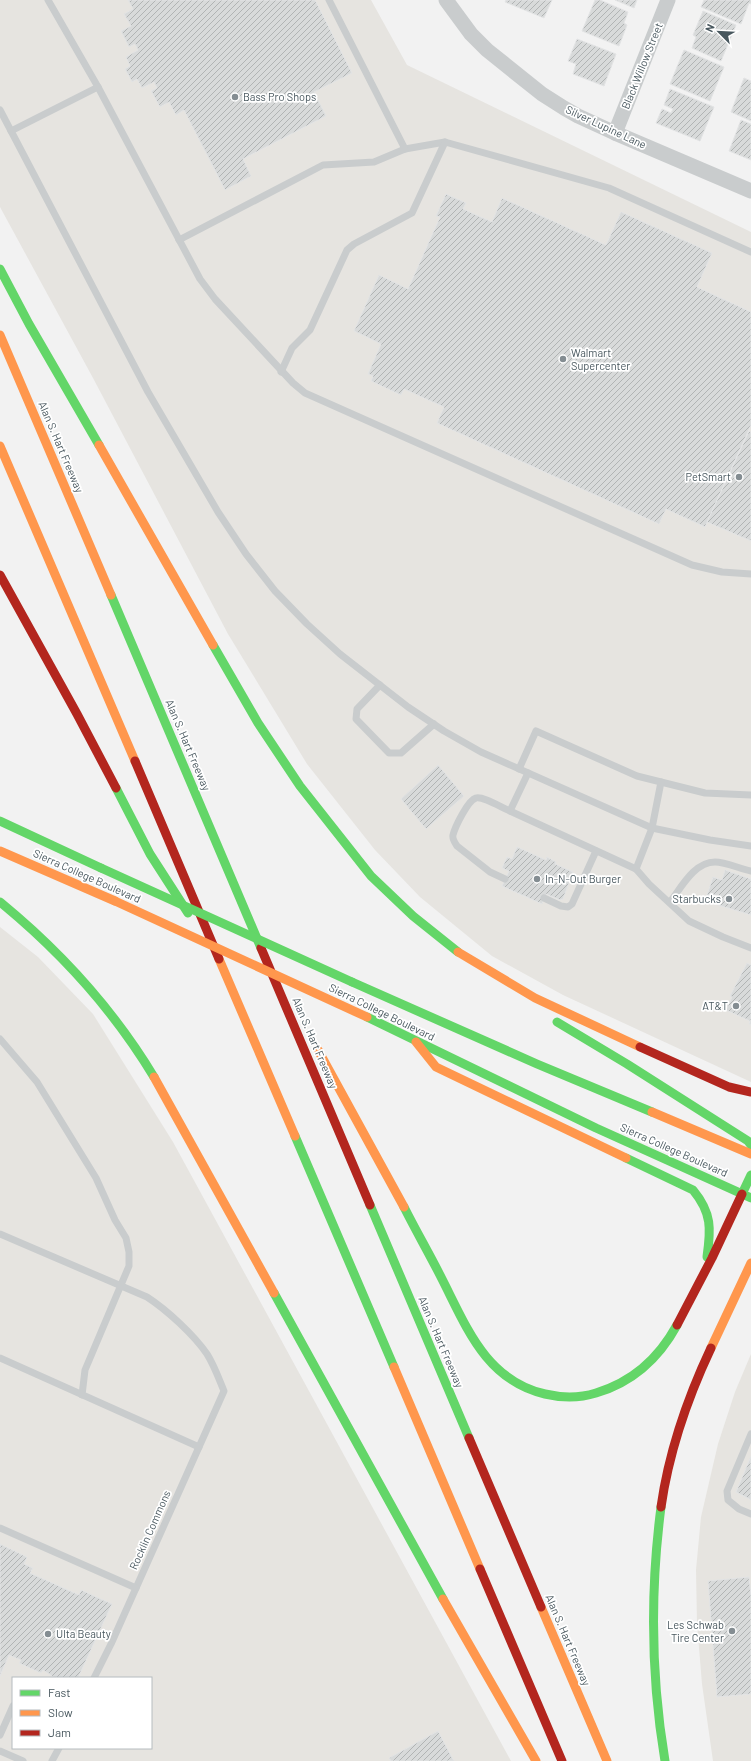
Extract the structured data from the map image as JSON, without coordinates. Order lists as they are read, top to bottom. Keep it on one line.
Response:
{"streets":{"main road":["Alan S. Hart Freeway","Sierra College Boulevard"],"street":["Black Willow Street","Silver Lupine Lane"],"lane":["Rocklin Commons"]},"crossings":[["Black Willow Street","Silver Lupine Lane"]],"places":["Bass Pro Shops","Walmart Supercenter","PetSmart","In-N-Out Burger","Starbucks","AT&T","Les Schwab Tire Center","Ulta Beauty"],"legend":["Fast","Slow","Jam"],"north":"top left"}
